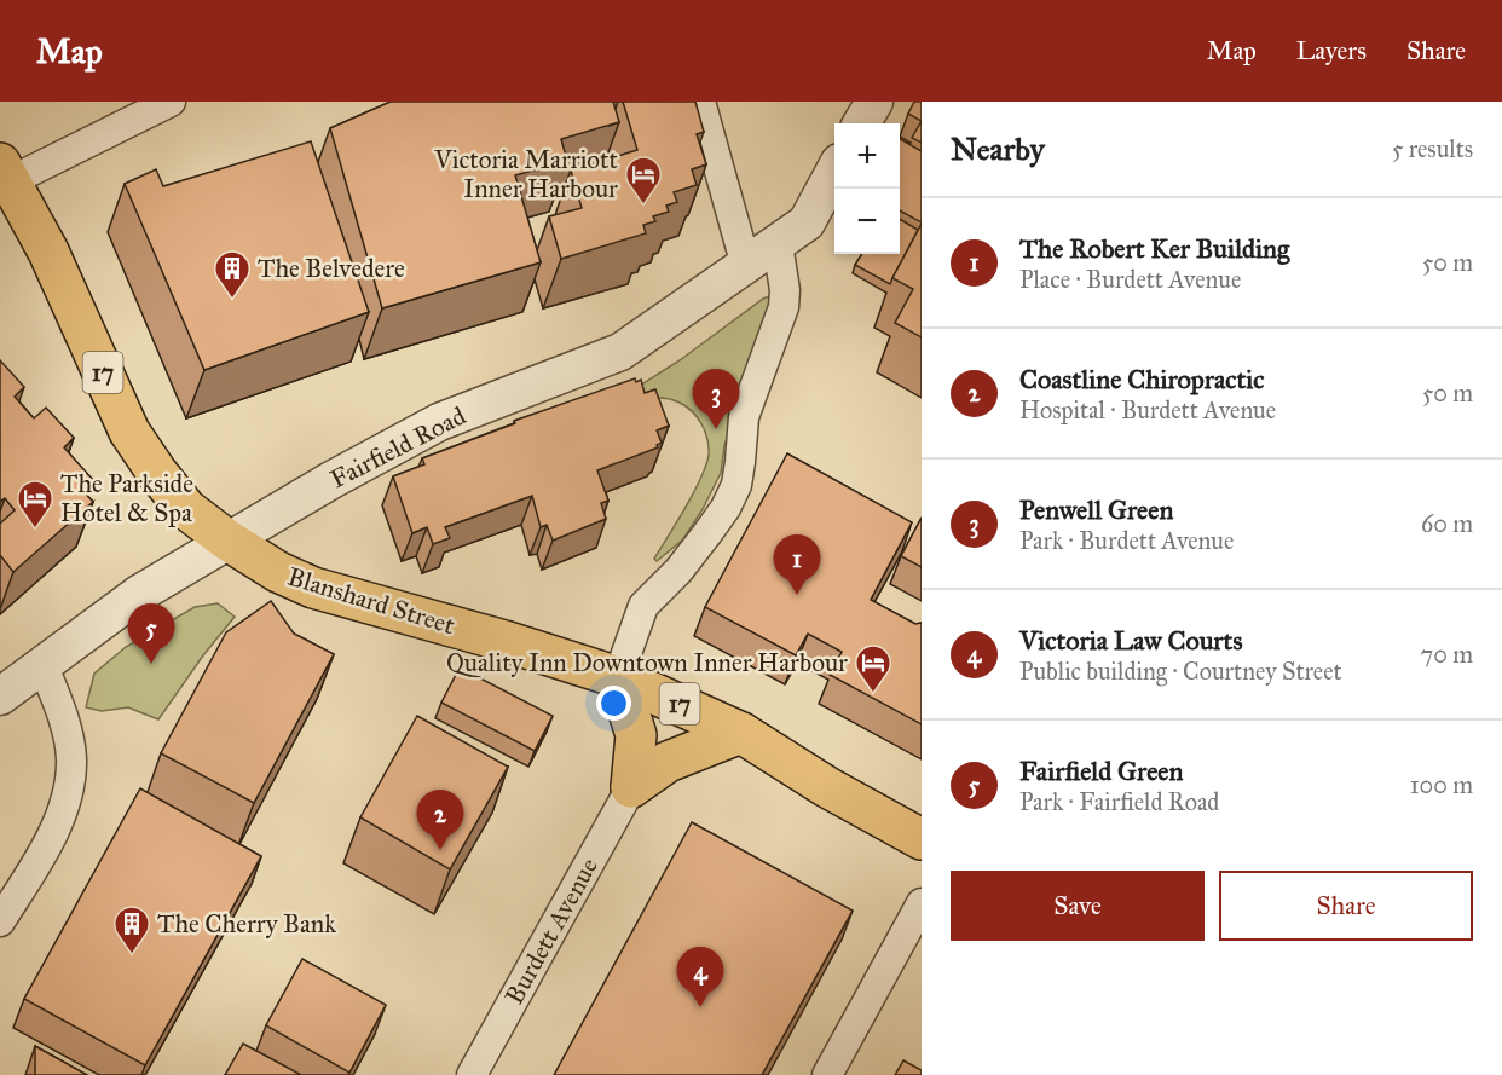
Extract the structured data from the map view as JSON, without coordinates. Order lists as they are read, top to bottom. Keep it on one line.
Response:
{"streets":{"main road":["17","Blanshard Street"],"street":["Fairfield Road","Burdett Avenue"]},"crossings":[["Fairfield Road","Blanshard Street"]],"places":{"hotel":["Victoria Marriott Inner Harbour","The Parkside Hotel & Spa","Quality Inn Downtown Inner Harbour"],"building":["The Belvedere","The Cherry Bank"]},"page":{"header":"Map","nav":["Map","Layers","Share"],"heading":["Nearby","5 results"],"map_buttons":["+","−"],"list":[{"mark":"1","name":"The Robert Ker Building","note":"Place · Burdett Avenue","value":"50 m"},{"mark":"2","name":"Coastline Chiropractic","note":"Hospital · Burdett Avenue","value":"50 m"},{"mark":"3","name":"Penwell Green","note":"Park · Burdett Avenue","value":"60 m"},{"mark":"4","name":"Victoria Law Courts","note":"Public building · Courtney Street","value":"70 m"},{"mark":"5","name":"Fairfield Green","note":"Park · Fairfield Road","value":"100 m"}],"pins":["3","1","5","2","4"],"buttons":["Save","Share"]}}
